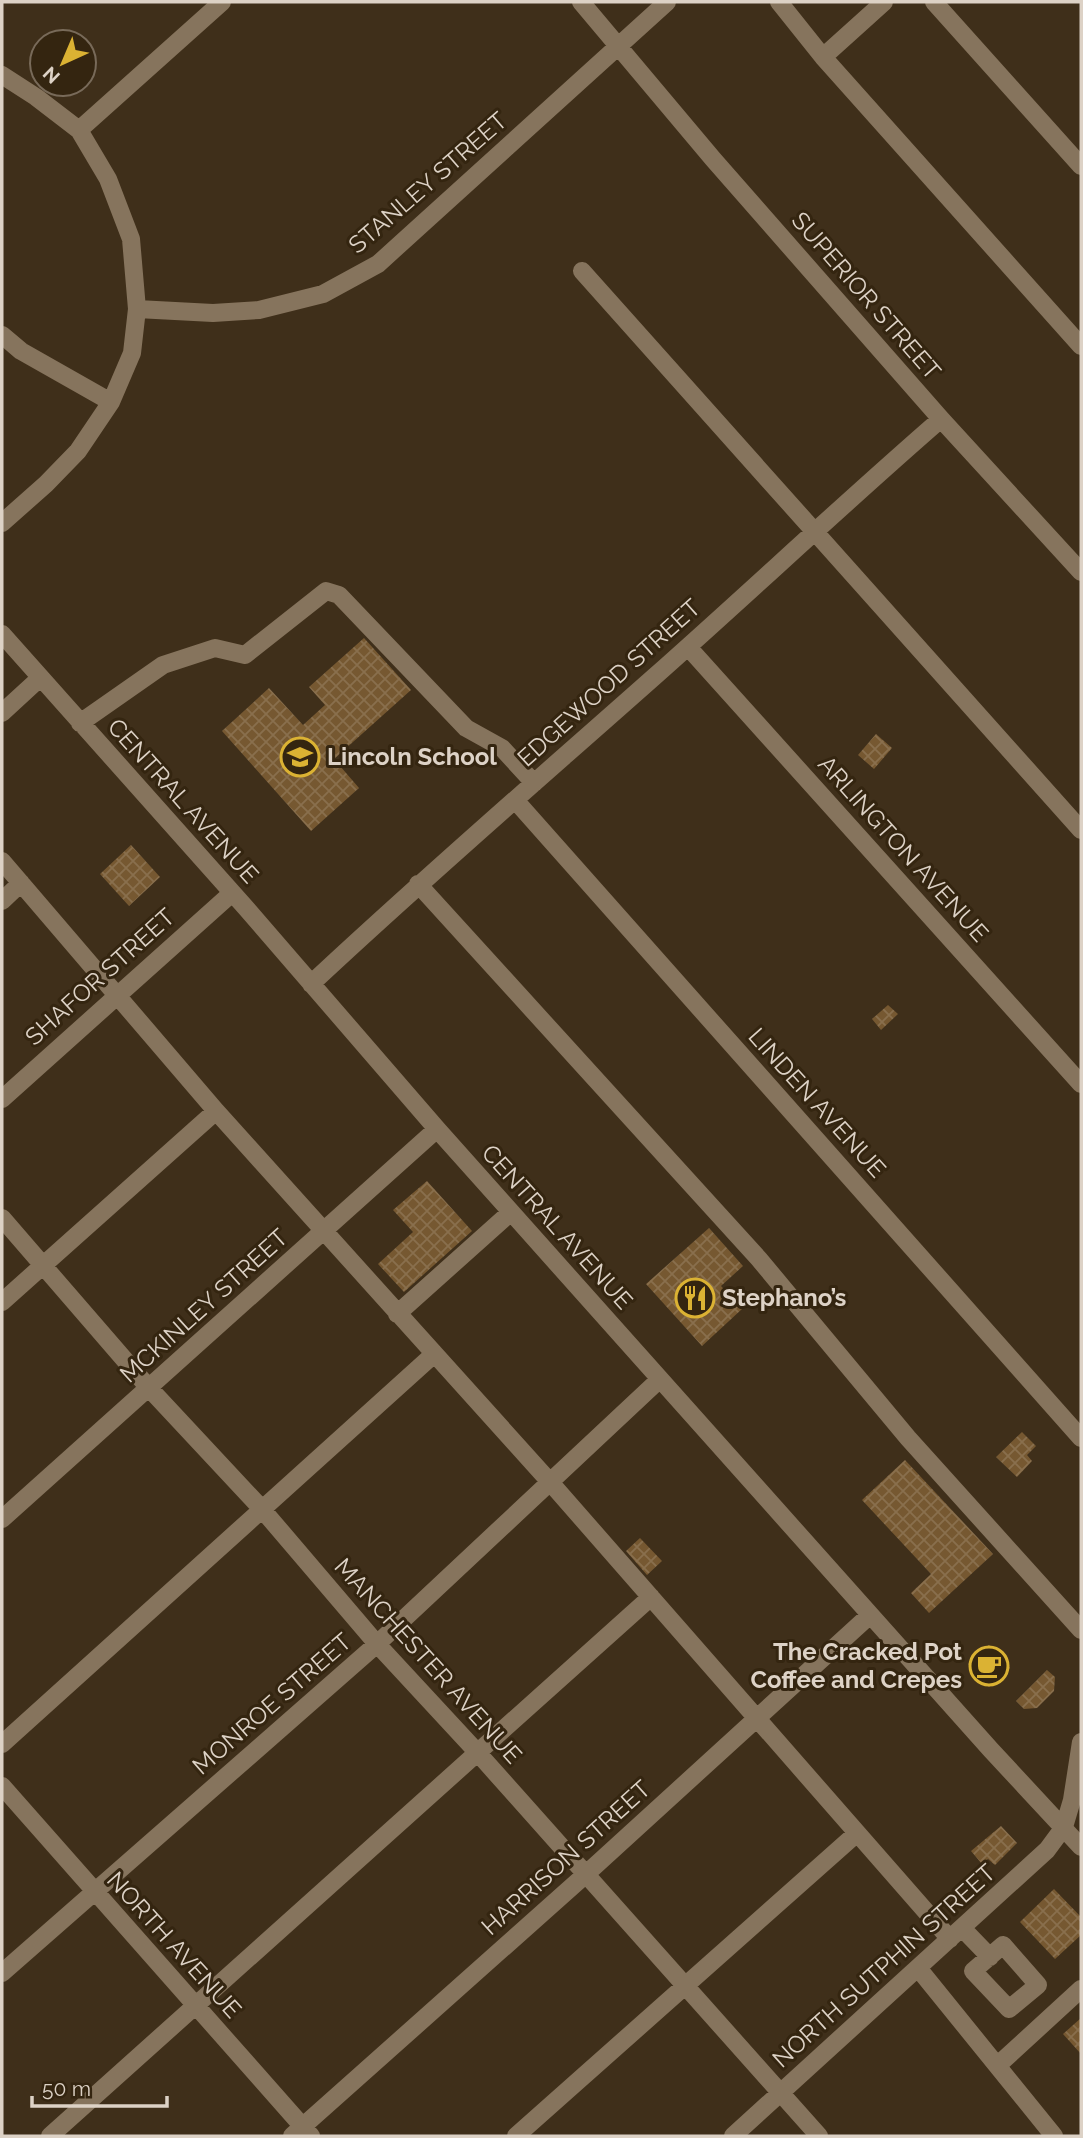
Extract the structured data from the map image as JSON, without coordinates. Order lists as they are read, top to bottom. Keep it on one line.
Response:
{"streets":{"street":["STANLEY STREET","SUPERIOR STREET","EDGEWOOD STREET","CENTRAL AVENUE","ARLINGTON AVENUE","SHAFOR STREET","LINDEN AVENUE","MCKINLEY STREET","MANCHESTER AVENUE","MONROE STREET","HARRISON STREET","NORTH AVENUE","NORTH SUTPHIN STREET"]},"crossings":[["STANLEY STREET","SUPERIOR STREET"],["SUPERIOR STREET","EDGEWOOD STREET"],["EDGEWOOD STREET","CENTRAL AVENUE"],["EDGEWOOD STREET","ARLINGTON AVENUE"],["EDGEWOOD STREET","LINDEN AVENUE"],["CENTRAL AVENUE","SHAFOR STREET"],["CENTRAL AVENUE","MCKINLEY STREET"],["CENTRAL AVENUE","MONROE STREET"],["CENTRAL AVENUE","HARRISON STREET"],["CENTRAL AVENUE","NORTH SUTPHIN STREET"],["MCKINLEY STREET","MANCHESTER AVENUE"],["MANCHESTER AVENUE","MONROE STREET"],["MANCHESTER AVENUE","HARRISON STREET"],["MANCHESTER AVENUE","NORTH SUTPHIN STREET"],["MONROE STREET","NORTH AVENUE"],["HARRISON STREET","NORTH AVENUE"]],"places":{"school or university":["Lincoln School"],"restaurant":["Stephano’s"],"cafe":["The Cracked Pot Coffee and Crepes"]},"scale_bar":"50 m","north":"bottom left"}
